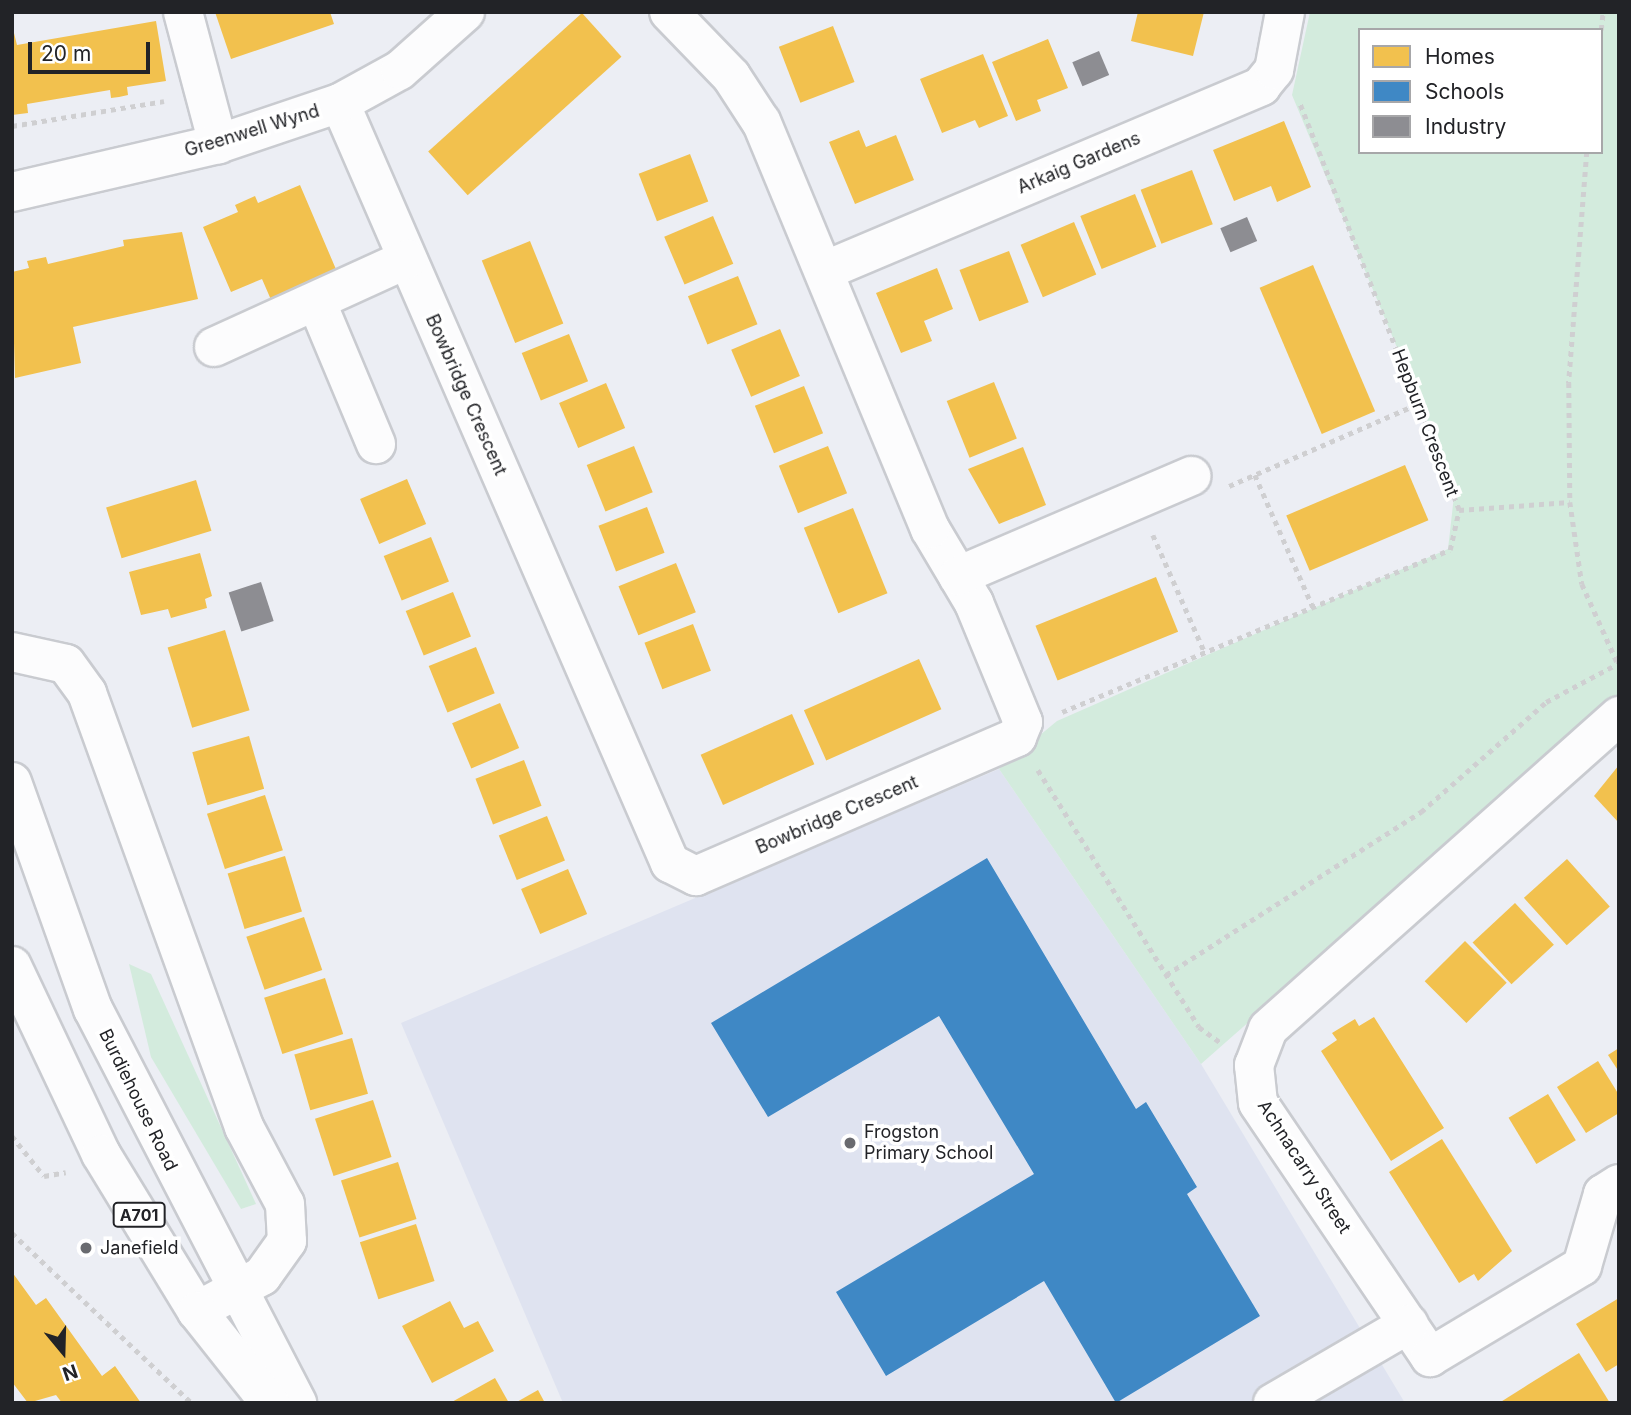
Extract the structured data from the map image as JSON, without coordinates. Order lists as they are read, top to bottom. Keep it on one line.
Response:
{"streets":{"street":["Greenwell Wynd","Arkaig Gardens","Bowbridge Crescent","Burdiehouse Road","Achnacarry Street","A701"],"path":["Hepburn Crescent"]},"crossings":[["Greenwell Wynd","Bowbridge Crescent"],["Arkaig Gardens","Hepburn Crescent"],["Bowbridge Crescent","Hepburn Crescent"]],"places":["Frogston Primary School","Janefield"],"legend":["Homes","Schools","Industry"],"scale_bar":"20 m","north":"bottom"}
